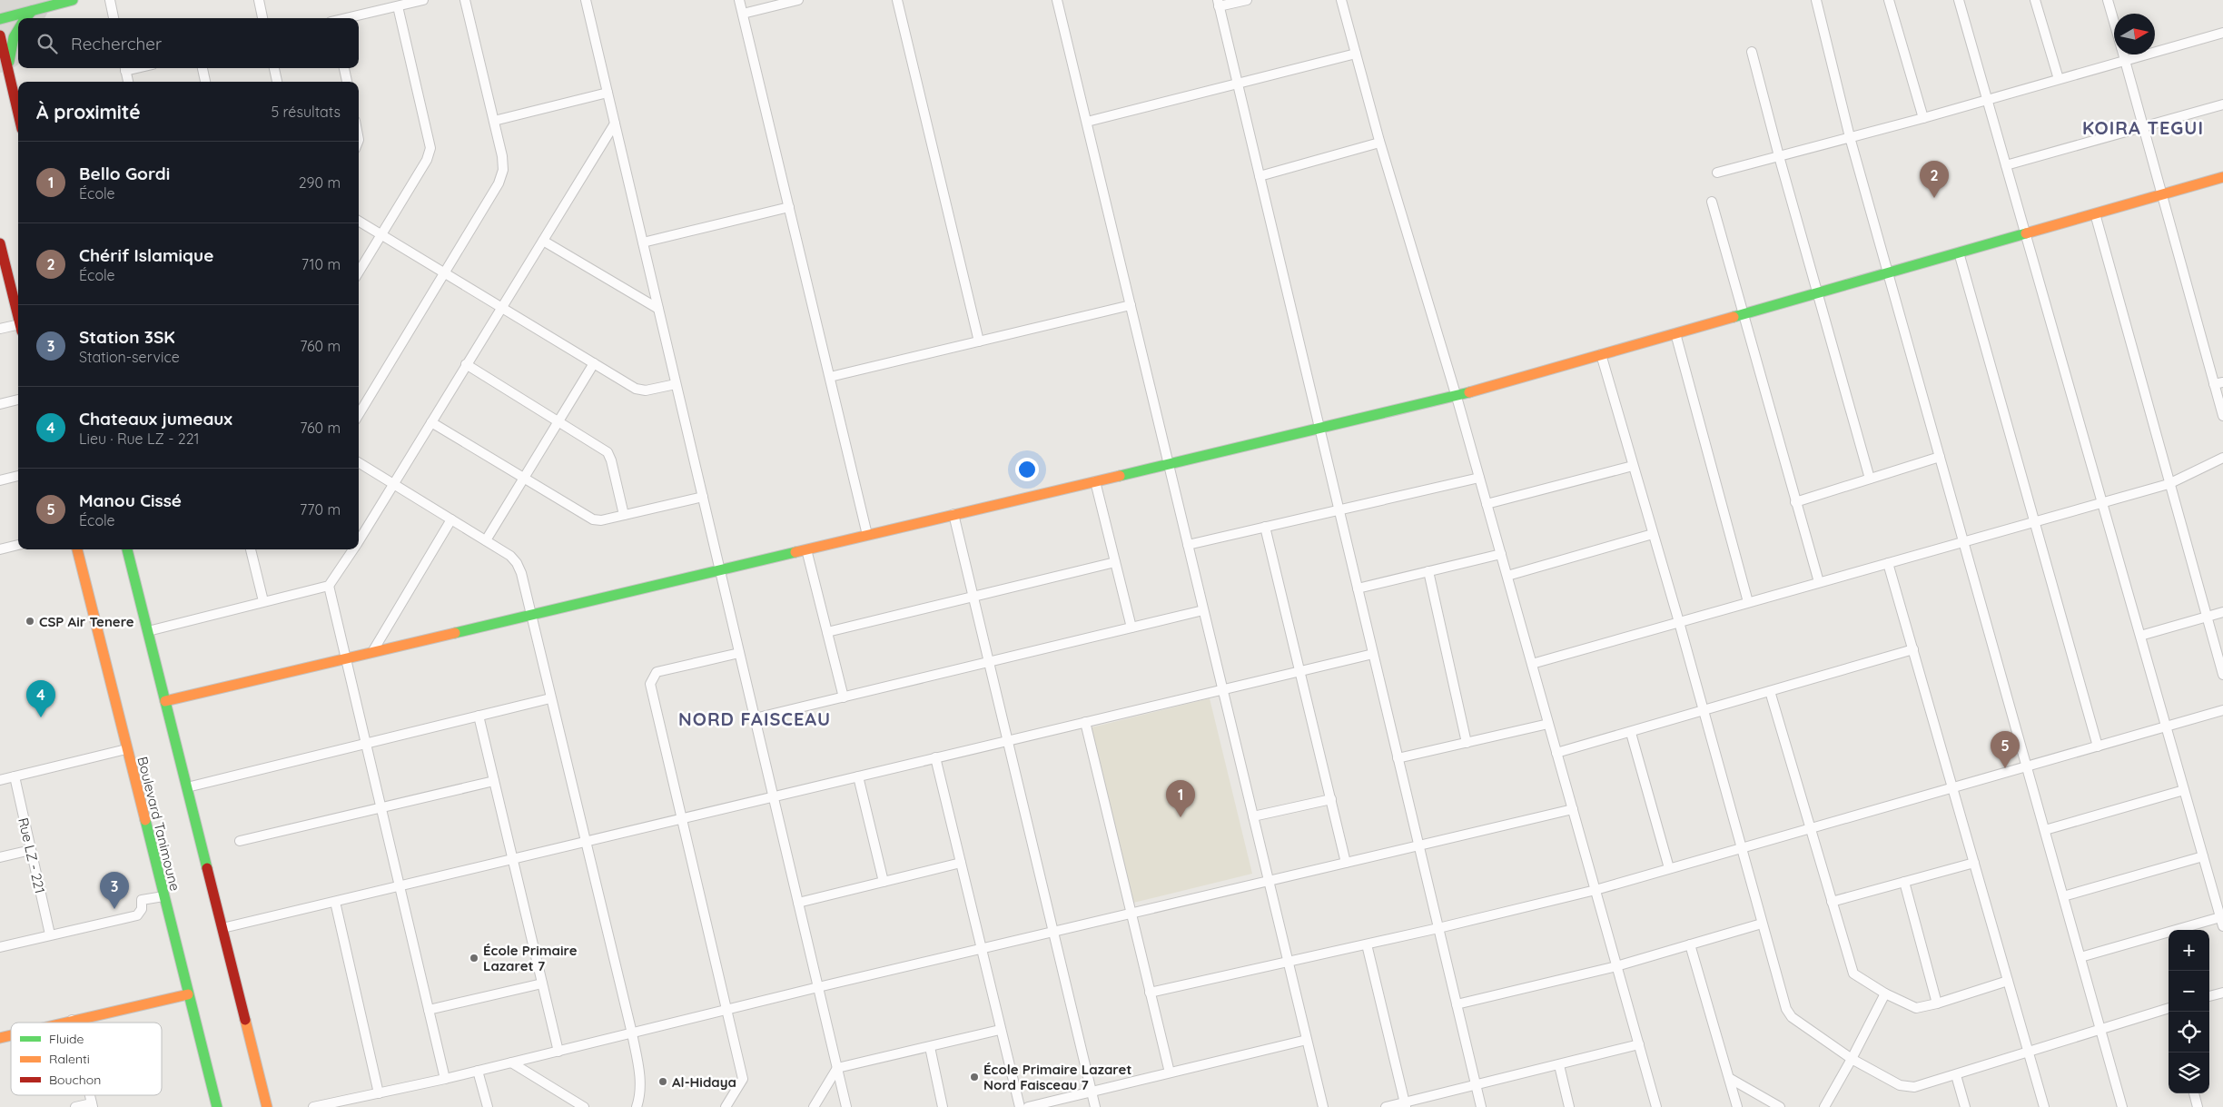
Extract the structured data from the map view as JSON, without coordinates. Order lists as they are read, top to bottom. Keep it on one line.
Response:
{"streets":{"street":["Boulevard Tanimoune","Rue LZ - 221"]},"districts":["KOIRA TEGUI","NORD FAISCEAU"],"places":["CSP Air Tenere","École Primaire Lazaret 7","École Primaire Lazaret Nord Faisceau 7","Al-Hidaya"],"legend":["Fluide","Ralenti","Bouchon"],"north":"right","page":{"search":"Rechercher","heading":["À proximité","5 résultats"],"list":[{"mark":"1","name":"Bello Gordi","note":"École","value":"290 m"},{"mark":"2","name":"Chérif Islamique","note":"École","value":"710 m"},{"mark":"3","name":"Station 3SK","note":"Station-service","value":"760 m"},{"mark":"4","name":"Chateaux jumeaux","note":"Lieu · Rue LZ - 221","value":"760 m"},{"mark":"5","name":"Manou Cissé","note":"École","value":"770 m"}],"pins":["2","4","5","1","3"],"map_buttons":["+","−"]}}
